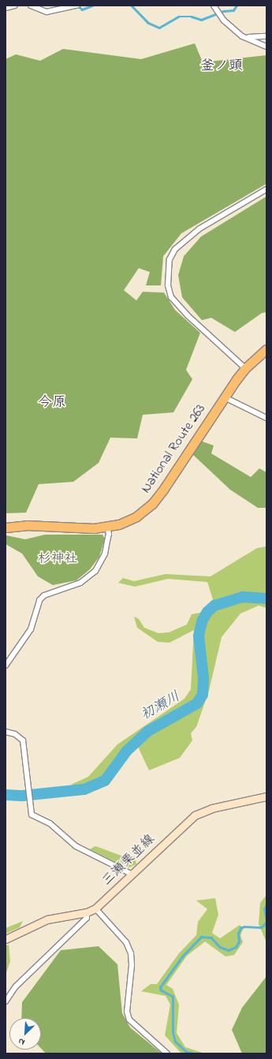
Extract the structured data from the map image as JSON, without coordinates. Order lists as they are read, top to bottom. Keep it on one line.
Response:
{"streets":{"highway":["National Route 263"],"main road":["三瀬栗並線"]},"districts":["釜ノ頭","今原"],"water":["初瀬川"],"parks":["杉神社"],"north":"bottom left"}
